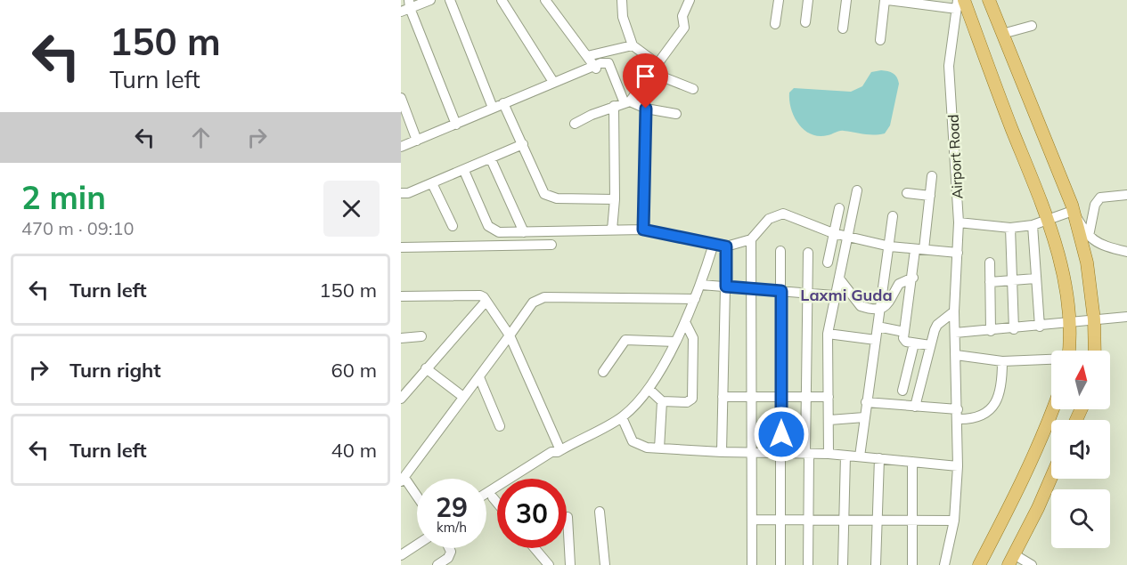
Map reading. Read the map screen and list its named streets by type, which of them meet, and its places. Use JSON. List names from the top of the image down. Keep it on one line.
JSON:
{"streets":{"street":["Airport Road"]},"districts":["Laxmi Guda"],"north":"top","page":{"turn":["150 m","Turn left"],"heading":["2 min","470 m · 09:10"],"list":[{"name":"Turn left","value":"150 m"},{"name":"Turn right","value":"60 m"},{"name":"Turn left","value":"40 m"}],"speed":"29 km/h","limit":"30"}}
